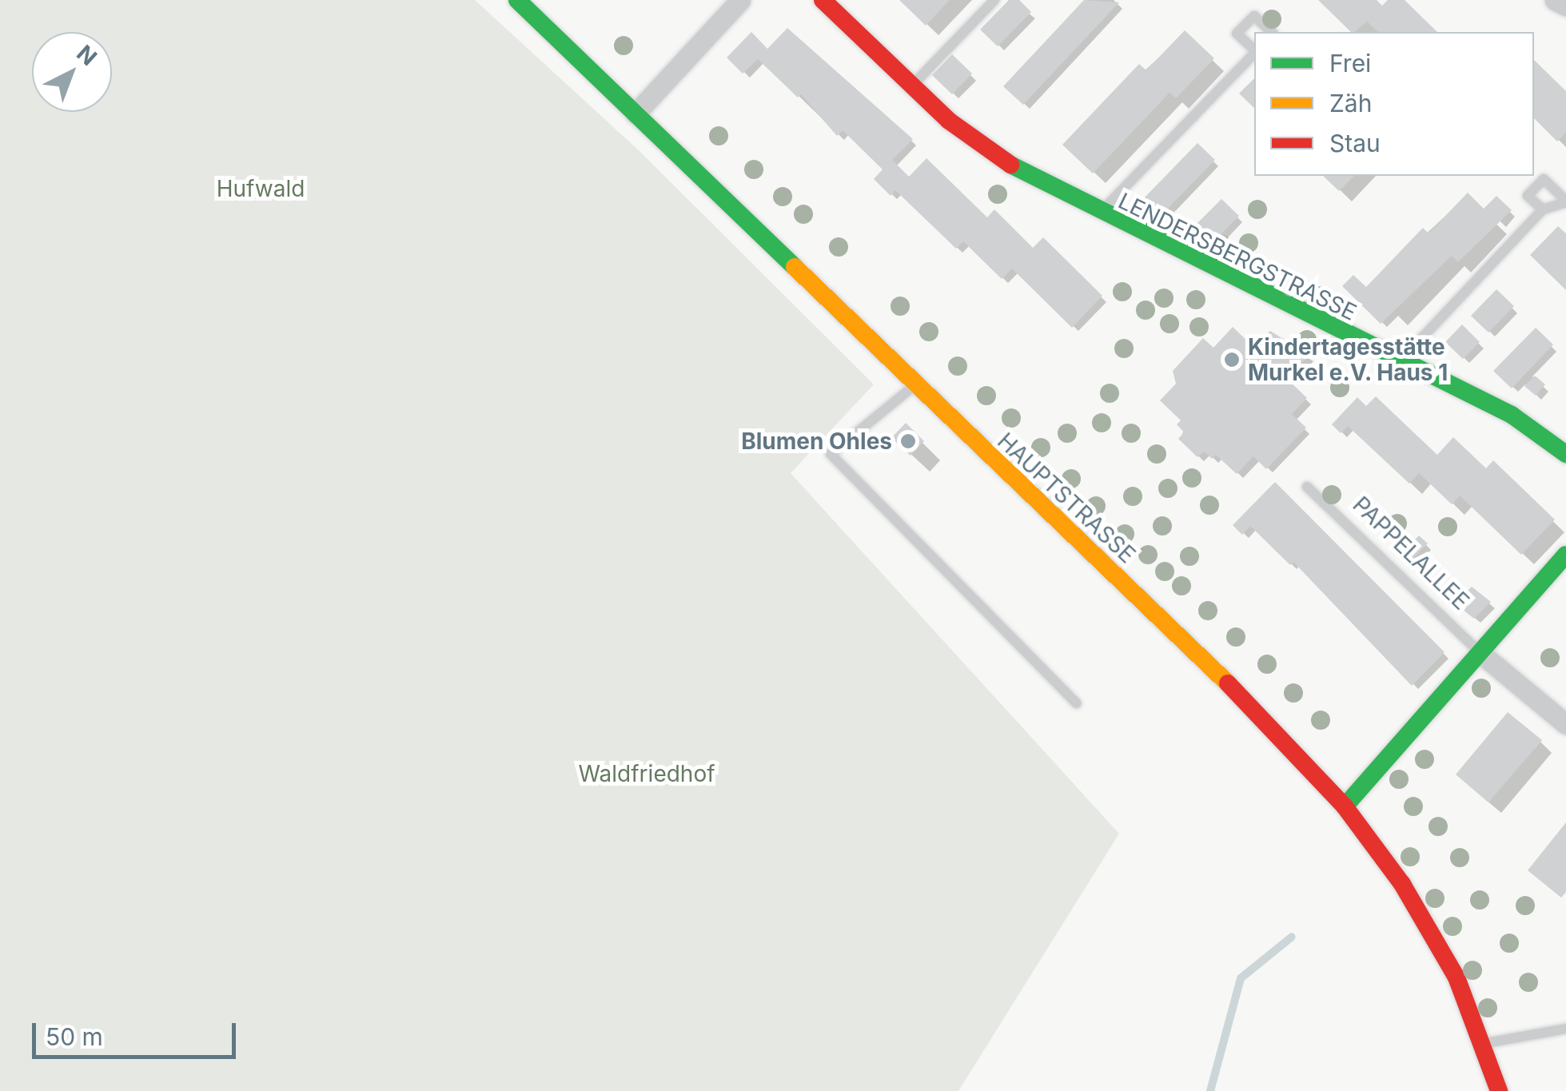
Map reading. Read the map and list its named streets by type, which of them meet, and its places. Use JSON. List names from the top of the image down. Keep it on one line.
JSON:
{"streets":{"street":["LENDERSBERGSTRASSE","HAUPTSTRASSE"],"lane":["PAPPELALLEE"]},"parks":["Hufwald","Waldfriedhof"],"places":["Kindertagesstätte Murkel e.V. Haus 1","Blumen Ohles"],"legend":["Frei","Zäh","Stau"],"scale_bar":"50 m","north":"top right"}
